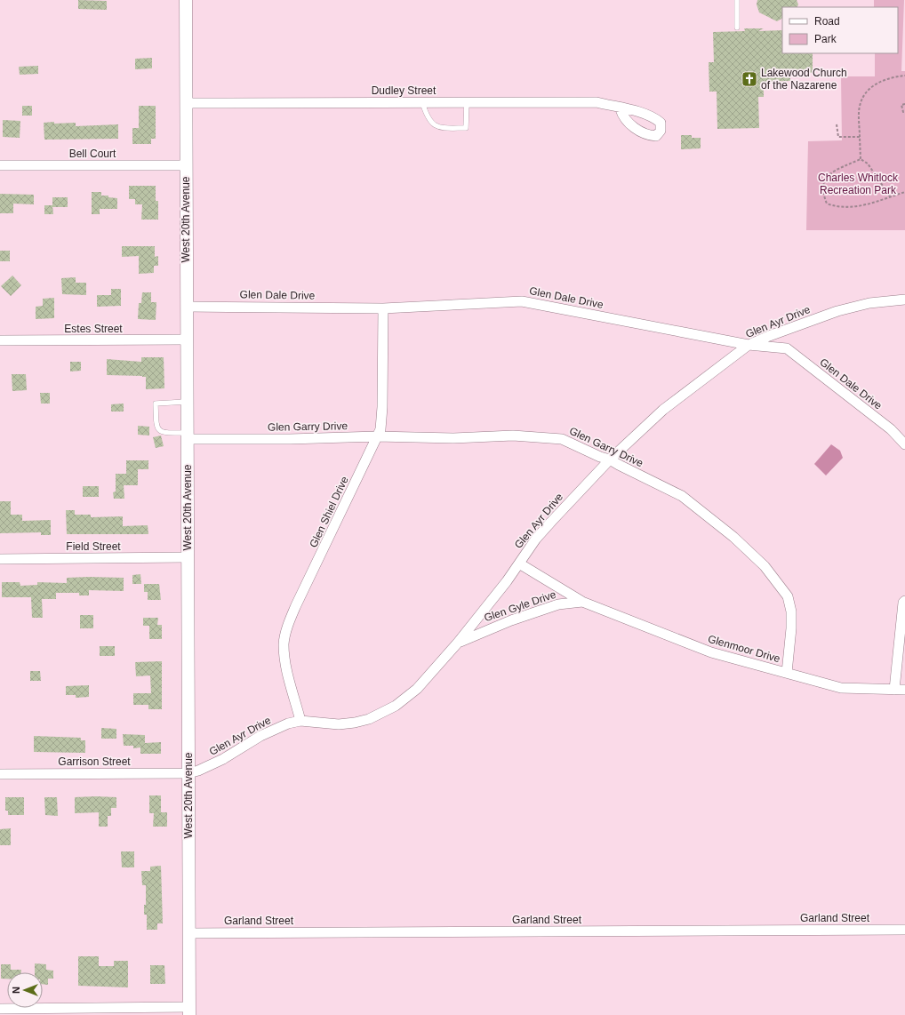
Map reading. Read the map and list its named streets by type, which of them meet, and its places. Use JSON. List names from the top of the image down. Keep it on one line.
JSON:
{"streets":{"street":["Dudley Street","Bell Court","West 20th Avenue","Glen Dale Drive","Glen Ayr Drive","Estes Street","Glen Garry Drive","Glen Shiel Drive","Field Street","Glen Gyle Drive","Glenmoor Drive","Garrison Street","Garland Street"]},"crossings":[["Dudley Street","West 20th Avenue"],["Bell Court","West 20th Avenue"],["West 20th Avenue","Glen Dale Drive"],["West 20th Avenue","Glen Ayr Drive"],["West 20th Avenue","Estes Street"],["West 20th Avenue","Glen Garry Drive"],["West 20th Avenue","Field Street"],["West 20th Avenue","Garrison Street"],["West 20th Avenue","Garland Street"],["Glen Dale Drive","Glen Ayr Drive"],["Glen Dale Drive","Glen Shiel Drive"],["Glen Ayr Drive","Glen Garry Drive"],["Glen Ayr Drive","Glen Shiel Drive"],["Glen Ayr Drive","Glen Gyle Drive"],["Glen Ayr Drive","Garrison Street"],["Glen Garry Drive","Glen Shiel Drive"],["Glen Garry Drive","Glenmoor Drive"],["Glen Gyle Drive","Glenmoor Drive"]],"parks":["Charles Whitlock Recreation Park"],"places":{"church":["Lakewood Church of the Nazarene"]},"legend":["Road","Park"],"north":"left"}
